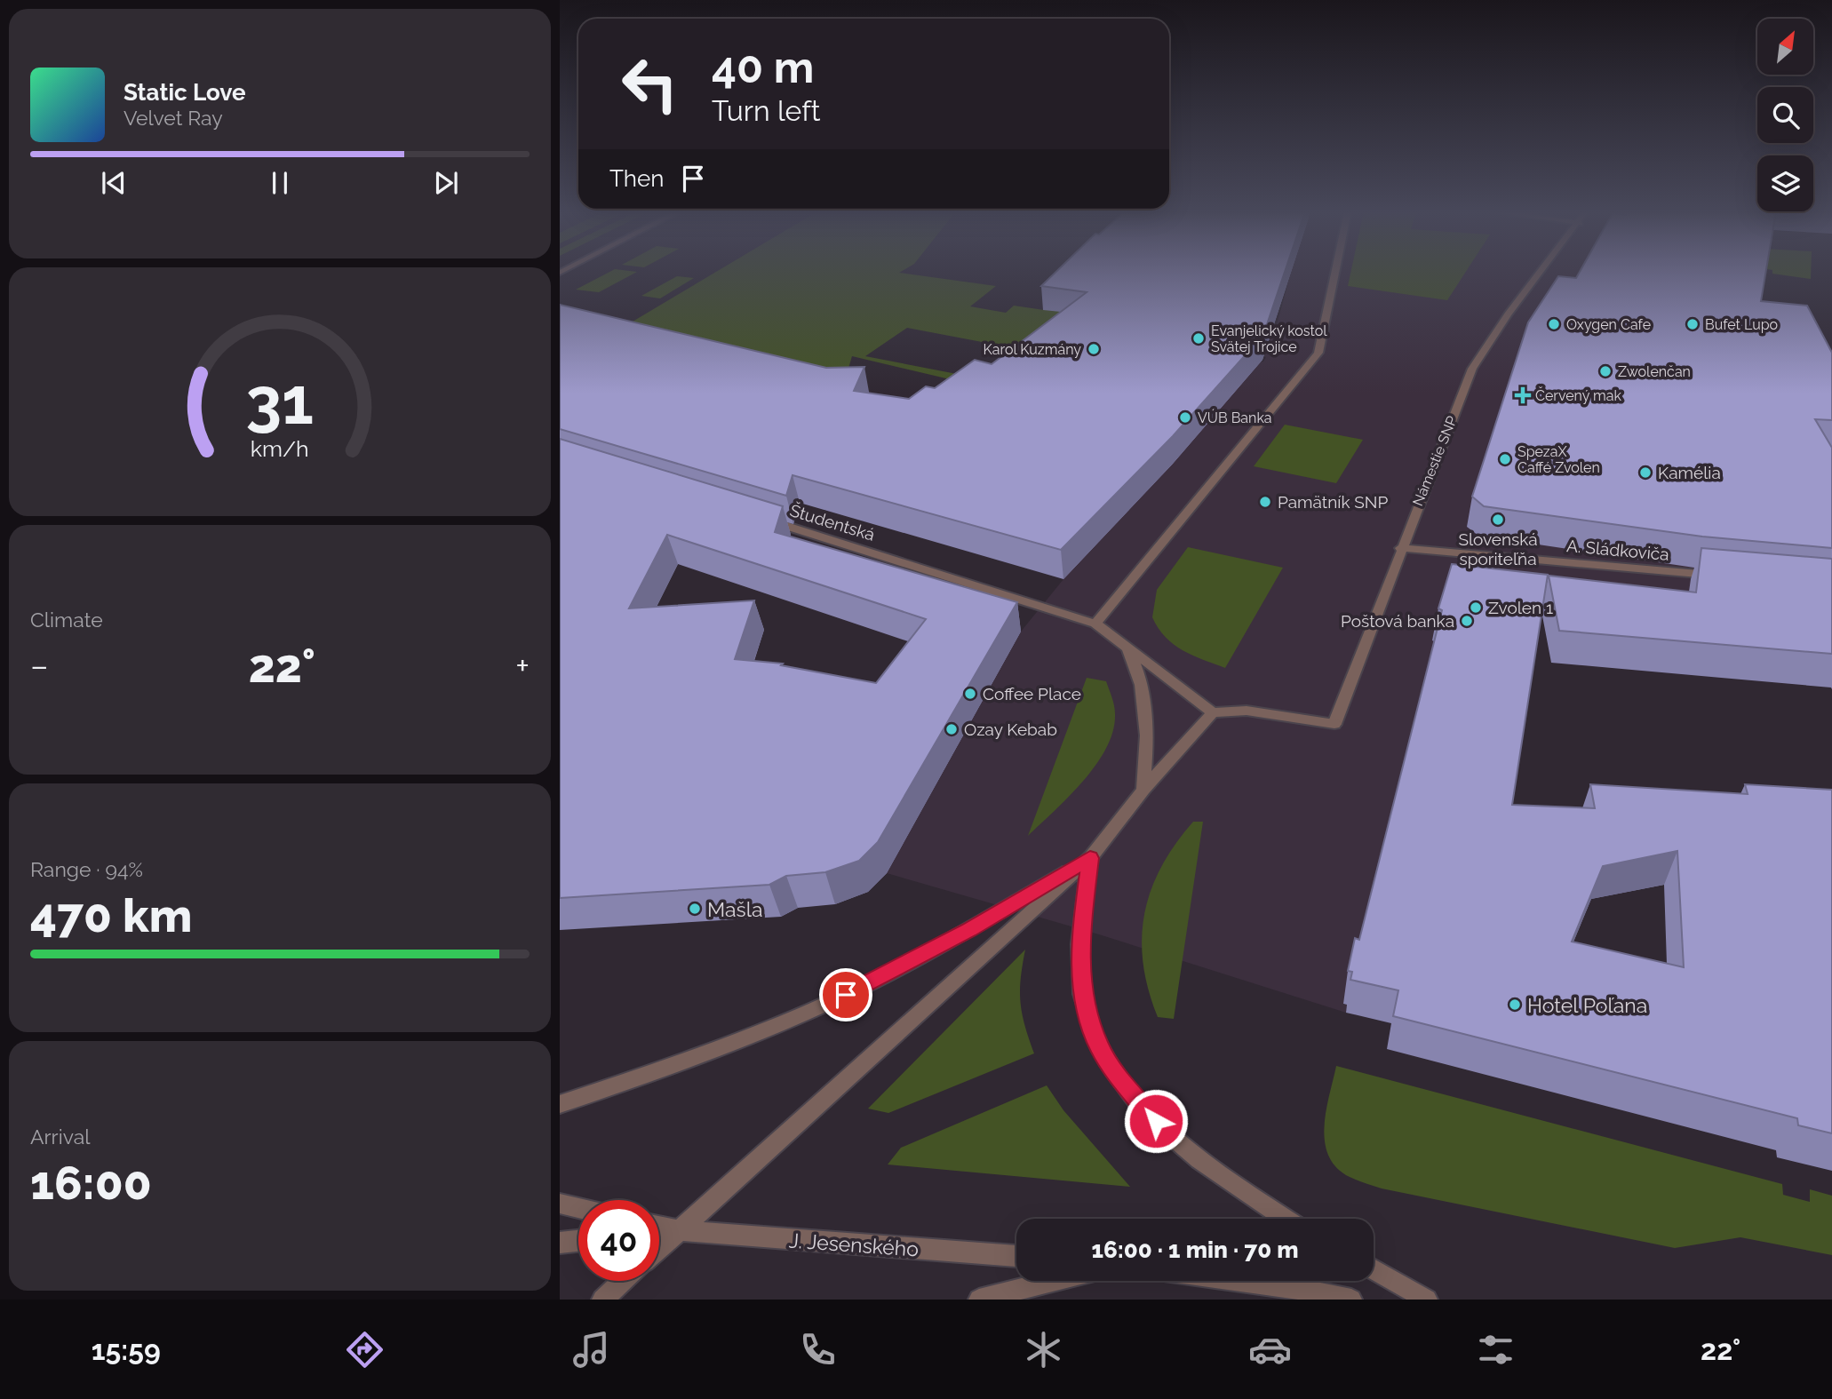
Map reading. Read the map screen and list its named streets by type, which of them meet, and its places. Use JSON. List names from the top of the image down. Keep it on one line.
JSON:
{"streets":{"street":["Námestie SNP","Študentská","A. Sládkoviča","J. Jesenského"]},"crossings":[["Námestie SNP","A. Sládkoviča"]],"places":{"other":["Oxygen Cafe","Bufet Lupo","Evanjelický kostol Svätej Trojice","Karol Kuzmány","Zwolenčan","VÚB Banka","SpezaX Caffé Zvolen","Kamélia","Pamätník SNP","Slovenská sporiteľňa","Zvolen 1","Poštová banka","Coffee Place","Ozay Kebab","Mašla","Hotel Poľana"],"health":["Červený mak"]},"north":"top right","page":{"turn":["40 m","Turn left"],"song":["Static Love","Velvet Ray"],"then":"Then","tile":["Climate",["Range · 94%","470 km"],["Arrival","16:00"]],"heat":["−","22°","+"],"limit":"40","trip":"16:00 · 1 min · 70 m","tabs":["15:59","22°"],"gauge":["31","km/h"]}}
